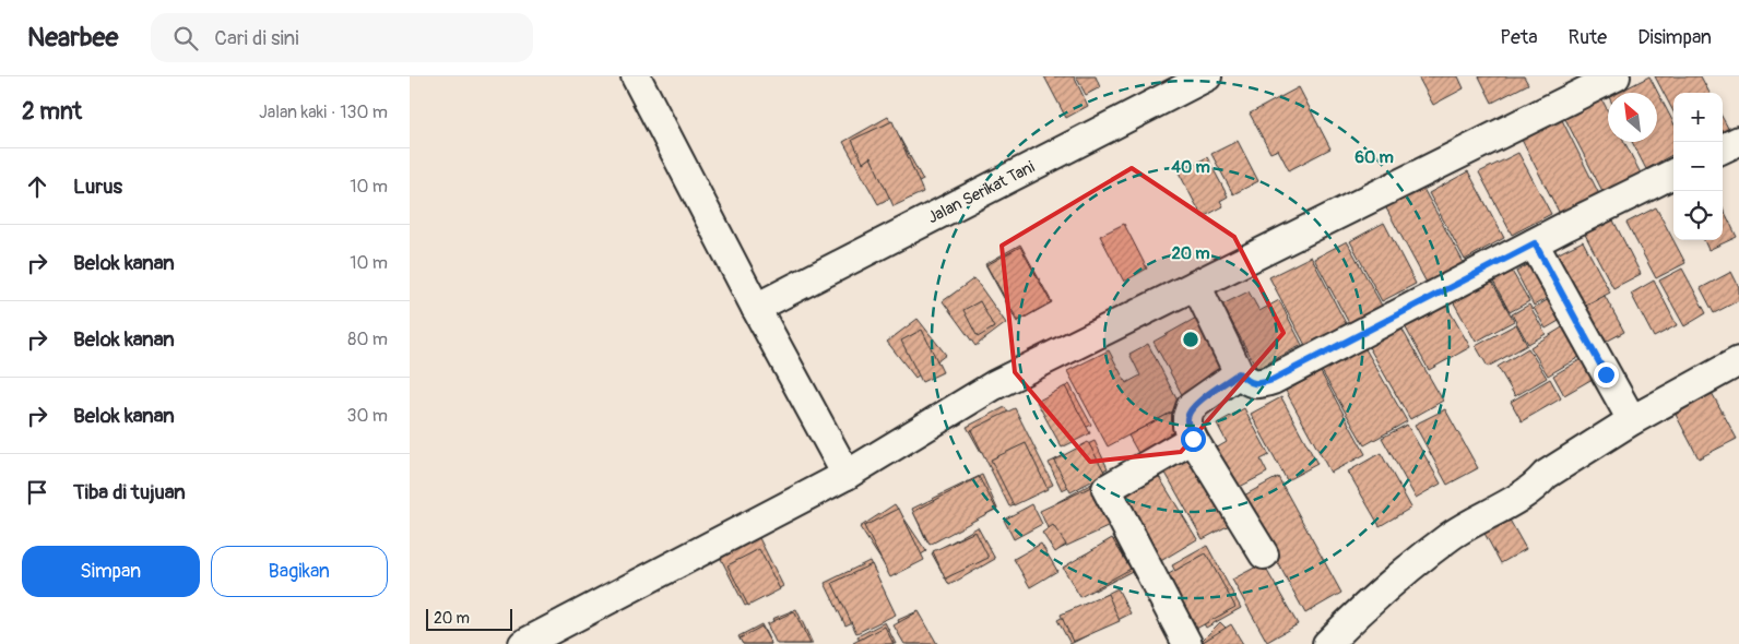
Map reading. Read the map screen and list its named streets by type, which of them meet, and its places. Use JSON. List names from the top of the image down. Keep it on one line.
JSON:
{"streets":{"street":["Jalan Serikat Tani"]},"scale_bar":"20 m","north":"top left","page":{"header":"Nearbee","search":"Cari di sini","nav":["Peta","Rute","Disimpan"],"heading":["2 mnt","Jalan kaki · 130 m"],"map_buttons":["+","−"],"list":[["Lurus","10 m"],["Belok kanan","10 m"],["Belok kanan","80 m"],["Belok kanan","30 m"],"Tiba di tujuan"],"buttons":["Simpan","Bagikan"],"scale":"20 m"},"rings":["60 m","40 m","20 m"]}
